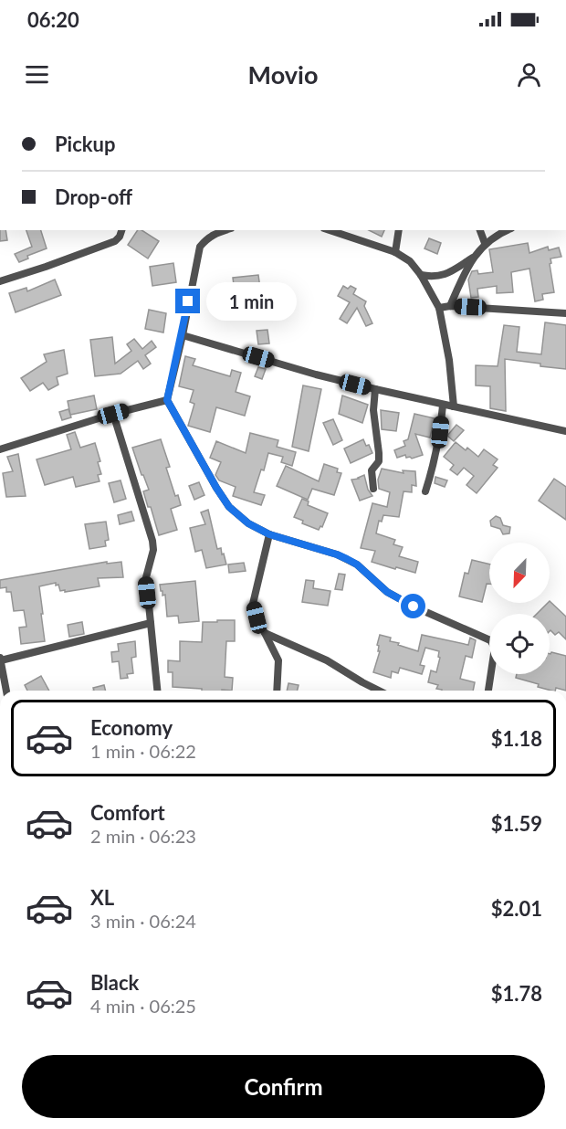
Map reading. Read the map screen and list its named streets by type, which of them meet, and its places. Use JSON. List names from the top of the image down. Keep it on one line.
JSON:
{"north":"bottom left","page":{"status":"06:20","header":"Movio","banner":["Pickup","Drop-off"],"bubble":"1 min","list":[{"name":"Economy","note":"1 min · 06:22","value":"$1.18"},{"name":"Comfort","note":"2 min · 06:23","value":"$1.59"},{"name":"XL","note":"3 min · 06:24","value":"$2.01"},{"name":"Black","note":"4 min · 06:25","value":"$1.78"}],"buttons":"Confirm"}}
